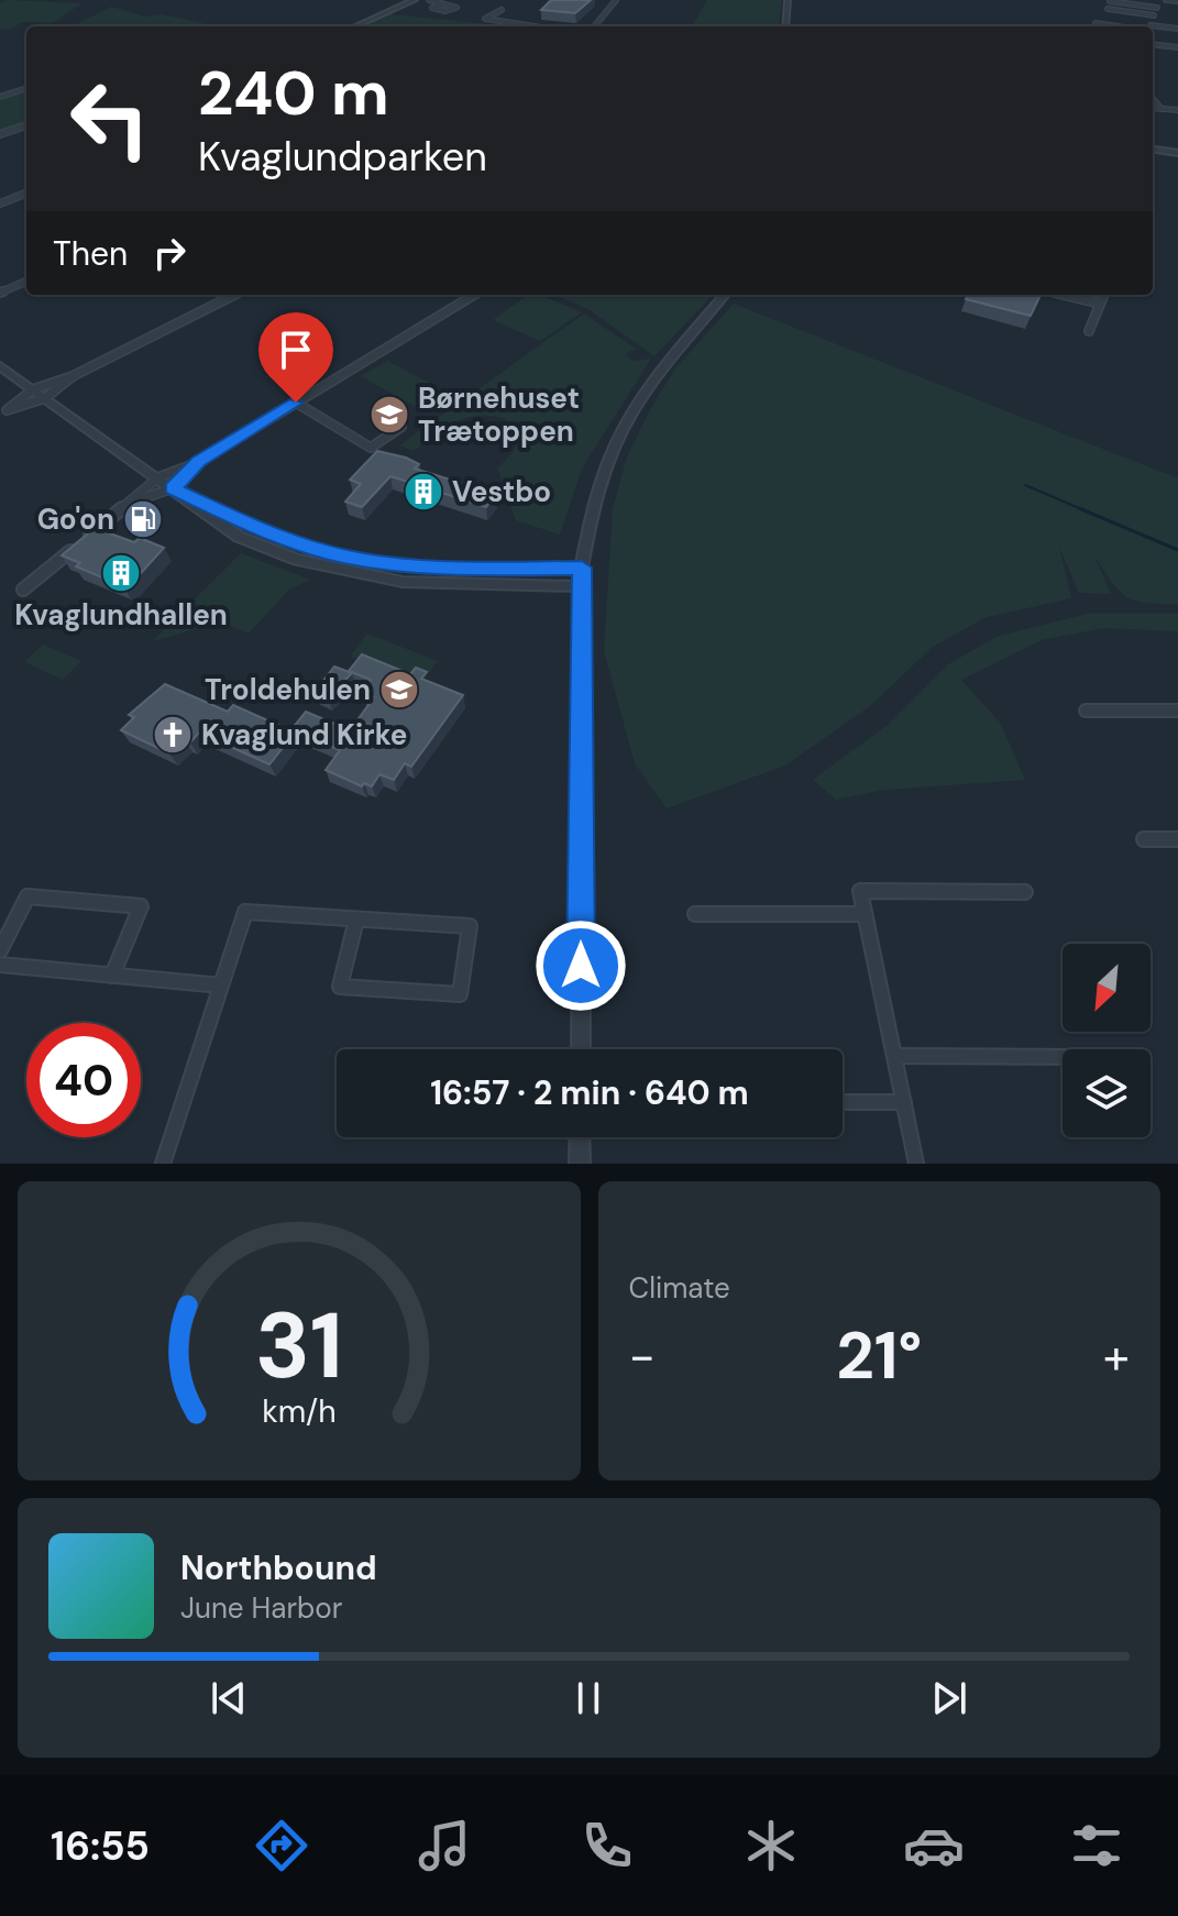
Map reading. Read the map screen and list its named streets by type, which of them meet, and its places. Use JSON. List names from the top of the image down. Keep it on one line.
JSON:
{"places":{"school or university":["Børnehuset Trætoppen","Troldehulen"],"building":["Vestbo","Kvaglundhallen"],"fuel station":["Go'on"],"church":["Kvaglund Kirke"]},"north":"bottom left","page":{"turn":["240 m","Kvaglundparken"],"then":"Then","limit":"40","trip":"16:57 · 2 min · 640 m","tile":"Climate","heat":["−","21°","+"],"song":["Northbound","June Harbor"],"tabs":"16:55","gauge":["31","km/h"]}}
